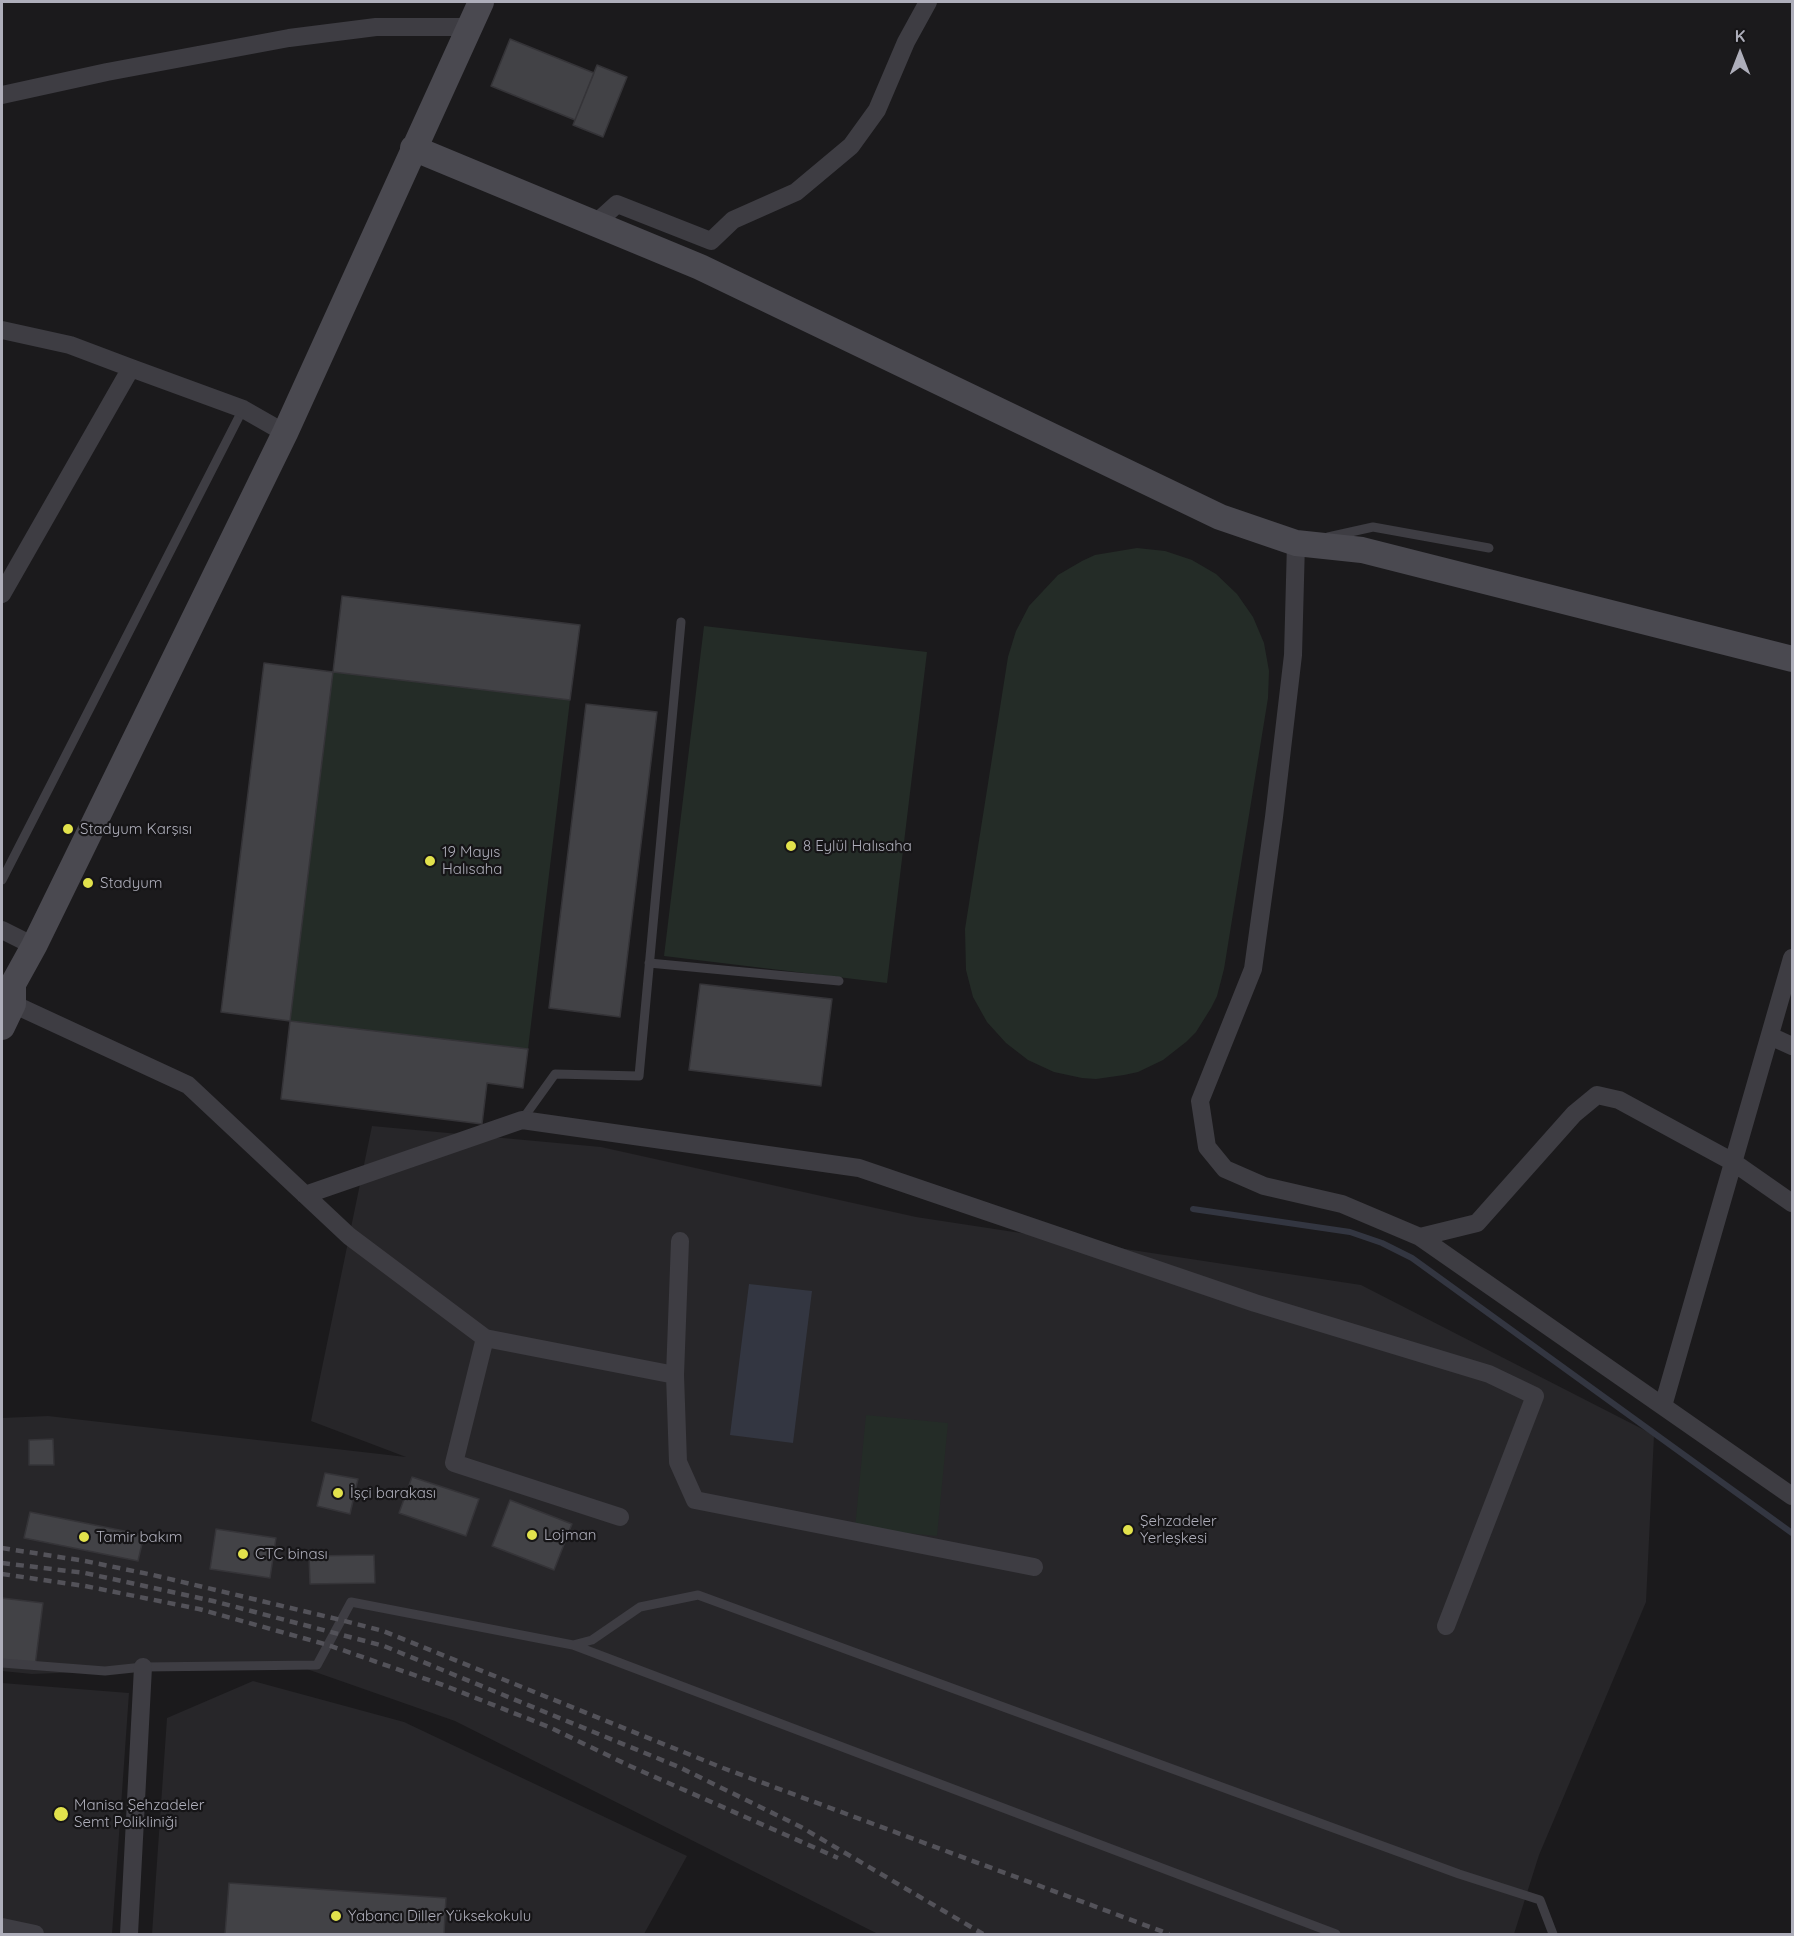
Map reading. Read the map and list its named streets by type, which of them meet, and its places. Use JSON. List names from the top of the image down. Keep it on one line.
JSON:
{"places":["Stadyum Karşısı","8 Eylül Halısaha","19 Mayıs Halısaha","Stadyum","İşçi barakası","Şehzadeler Yerleşkesi","Lojman","Tamir bakım","CTC binası","Manisa Şehzadeler Semt Polikliniği","Yabancı Diller Yüksekokulu"],"north":"top"}
